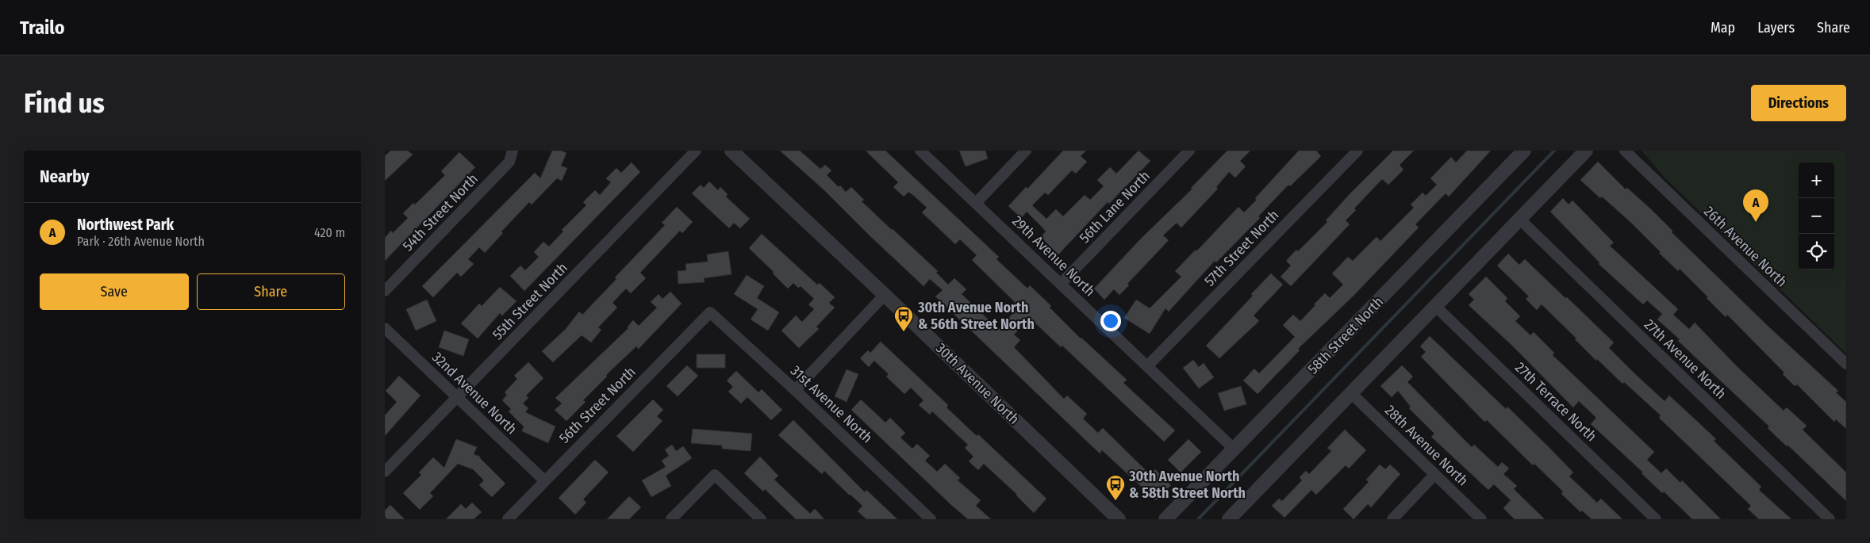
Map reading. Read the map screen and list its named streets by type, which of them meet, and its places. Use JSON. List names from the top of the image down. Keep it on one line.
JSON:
{"streets":{"street":["56th Lane North","54th Street North","26th Avenue North","57th Street North","29th Avenue North","55th Street North","58th Street North","27th Avenue North","30th Avenue North","32nd Avenue North","27th Terrace North","31st Avenue North","56th Street North","28th Avenue North"]},"crossings":[["56th Lane North","29th Avenue North"],["57th Street North","29th Avenue North"],["29th Avenue North","58th Street North"],["55th Street North","32nd Avenue North"],["32nd Avenue North","56th Street North"],["31st Avenue North","56th Street North"]],"places":{"bus stop":["30th Avenue North & 56th Street North","30th Avenue North & 58th Street North"]},"page":{"header":"Trailo","nav":["Map","Layers","Share"],"buttons":["Directions",["Save","Share"]],"title":"Find us","heading":"Nearby","map_buttons":["+","−"],"pins":"A","list":[{"mark":"A","name":"Northwest Park","note":"Park · 26th Avenue North","value":"420 m"}]}}
